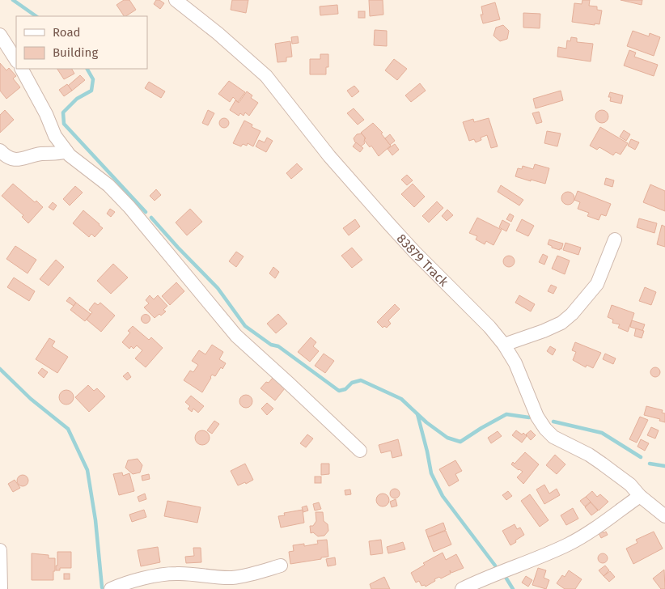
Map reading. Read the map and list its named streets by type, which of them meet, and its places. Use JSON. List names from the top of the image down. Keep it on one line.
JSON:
{"streets":{"street":["83879 Track"]},"legend":["Road","Building"]}
